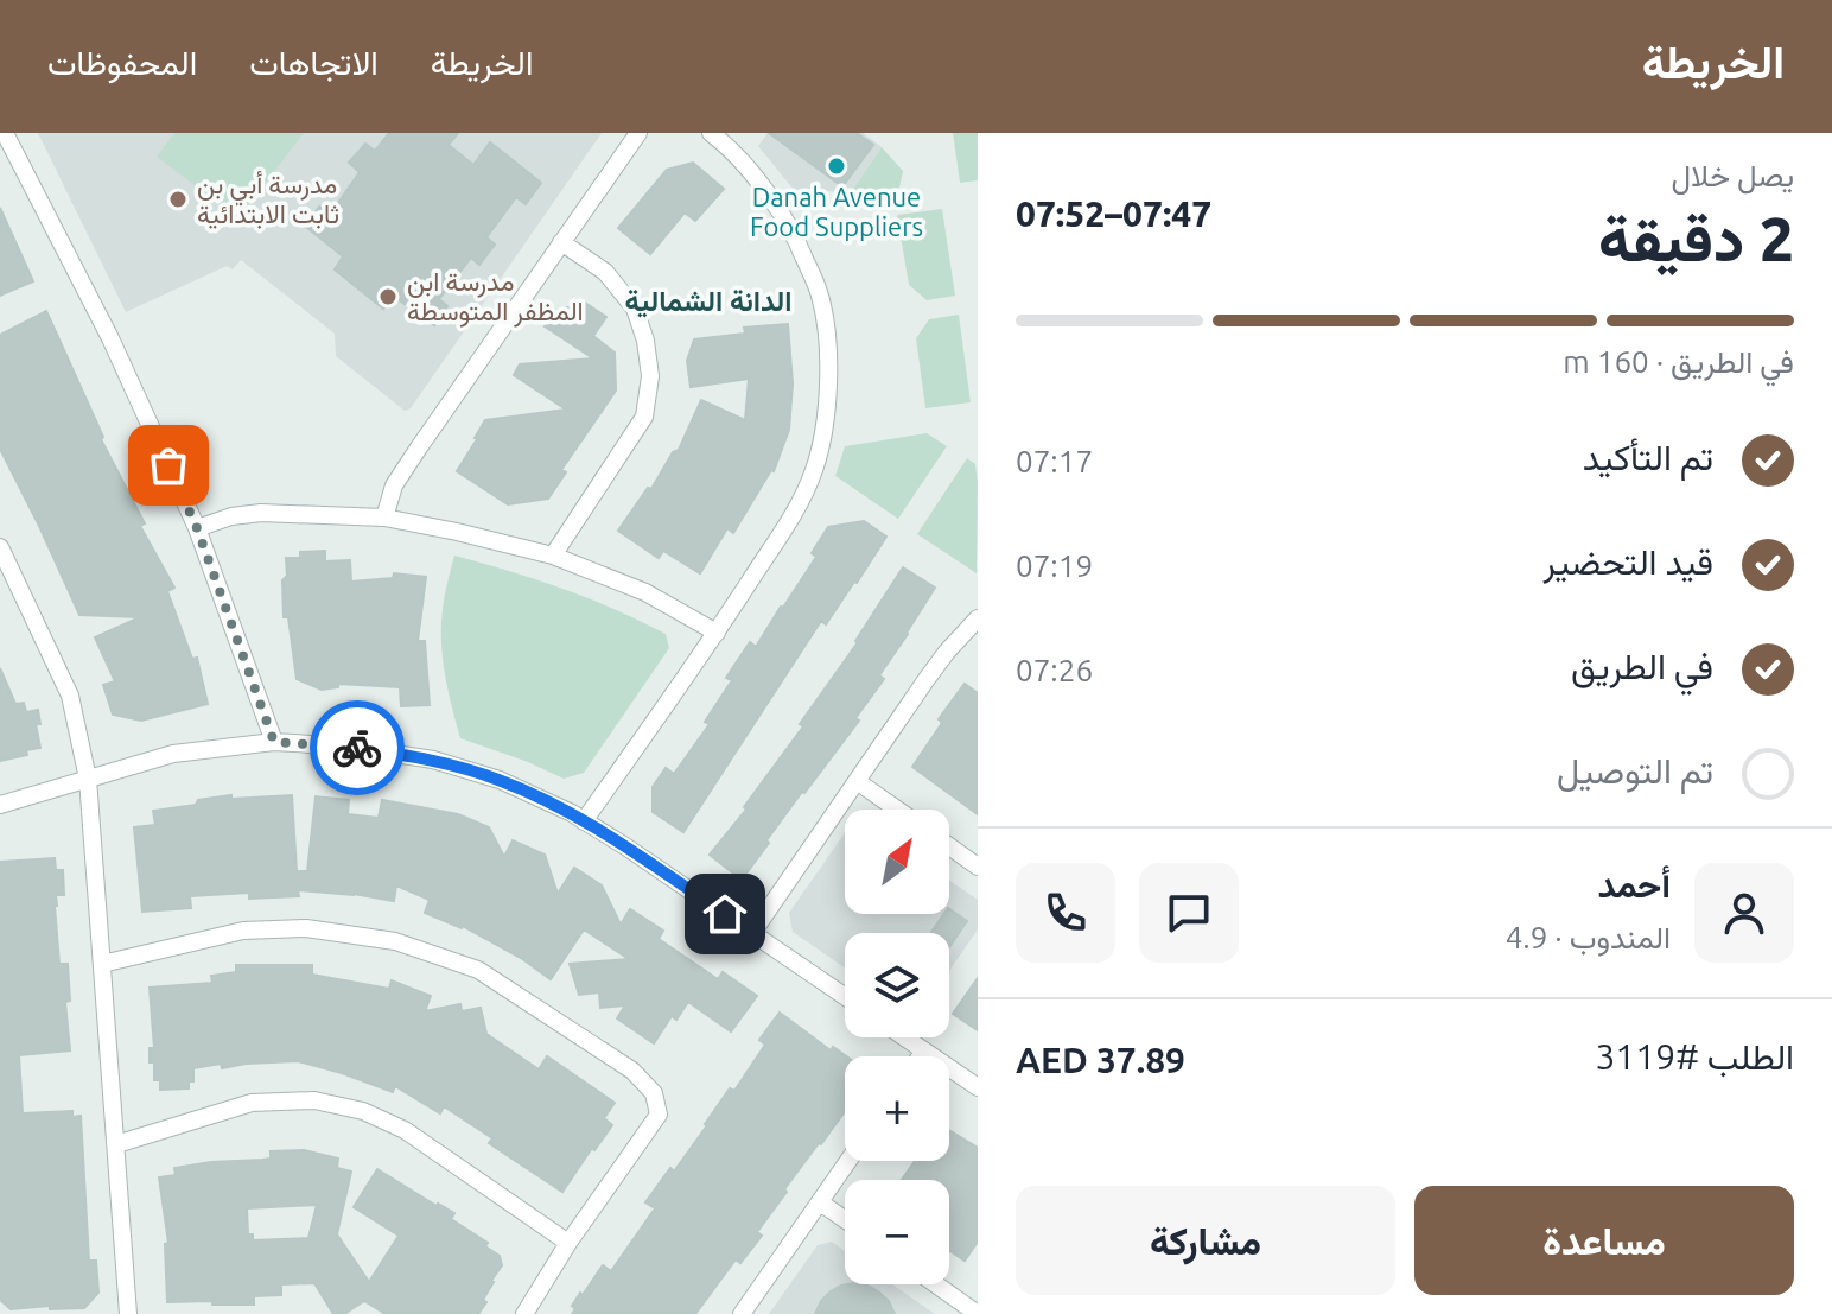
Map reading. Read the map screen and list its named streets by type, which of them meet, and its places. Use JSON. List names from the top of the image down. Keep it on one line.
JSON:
{"districts":["الدانة الشمالية"],"places":["Danah Avenue Food Suppliers","مدرسة أبي بن ثابت الابتدائية","مدرسة ابن المظفر المتوسطة"],"north":"top right","page":{"header":"الخريطة","nav":["الخريطة","الاتجاهات","المحفوظات"],"heading":["2 دقيقة","يصل خلال","07:47–07:52"],"panel":["أحمد","المندوب · 4.9","الطلب #3119","AED 37.89"],"bar":"في الطريق · 160 m","list":[["تم التأكيد","07:17"],["قيد التحضير","07:19"],["في الطريق","07:26"],"تم التوصيل"],"map_buttons":["+","−"],"buttons":["مساعدة","مشاركة"]}}
